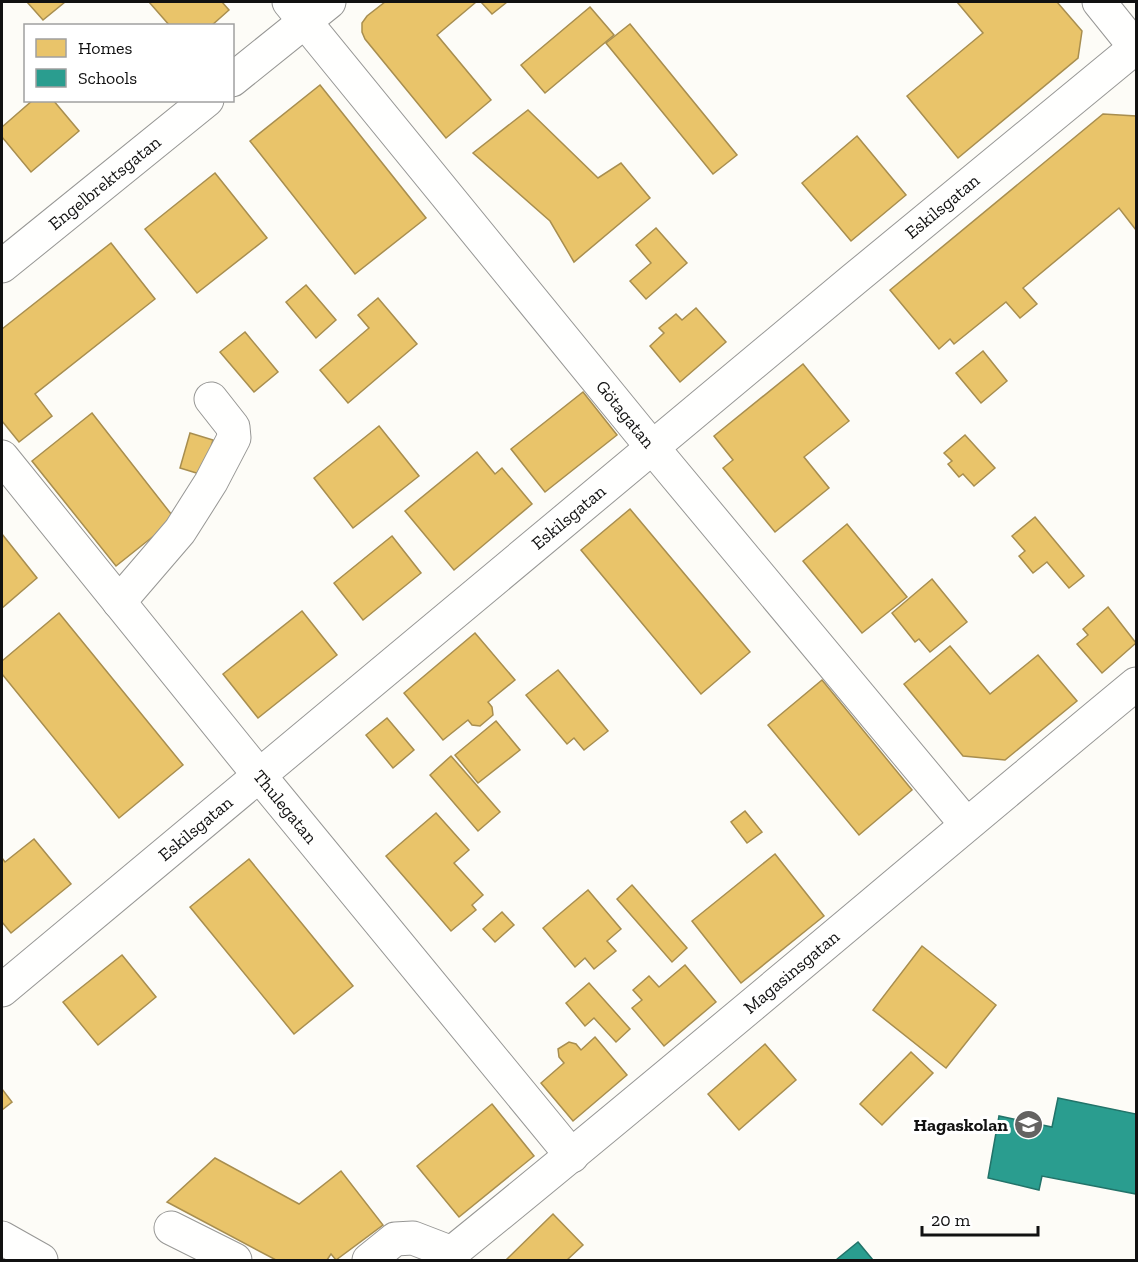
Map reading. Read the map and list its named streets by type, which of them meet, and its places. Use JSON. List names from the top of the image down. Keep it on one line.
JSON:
{"streets":{"street":["Engelbrektsgatan","Eskilsgatan","Götagatan","Thulegatan","Magasinsgatan"]},"crossings":[["Eskilsgatan","Götagatan"],["Eskilsgatan","Thulegatan"],["Götagatan","Magasinsgatan"],["Thulegatan","Magasinsgatan"]],"places":{"school or university":["Hagaskolan"]},"legend":["Homes","Schools"],"scale_bar":"20 m"}
